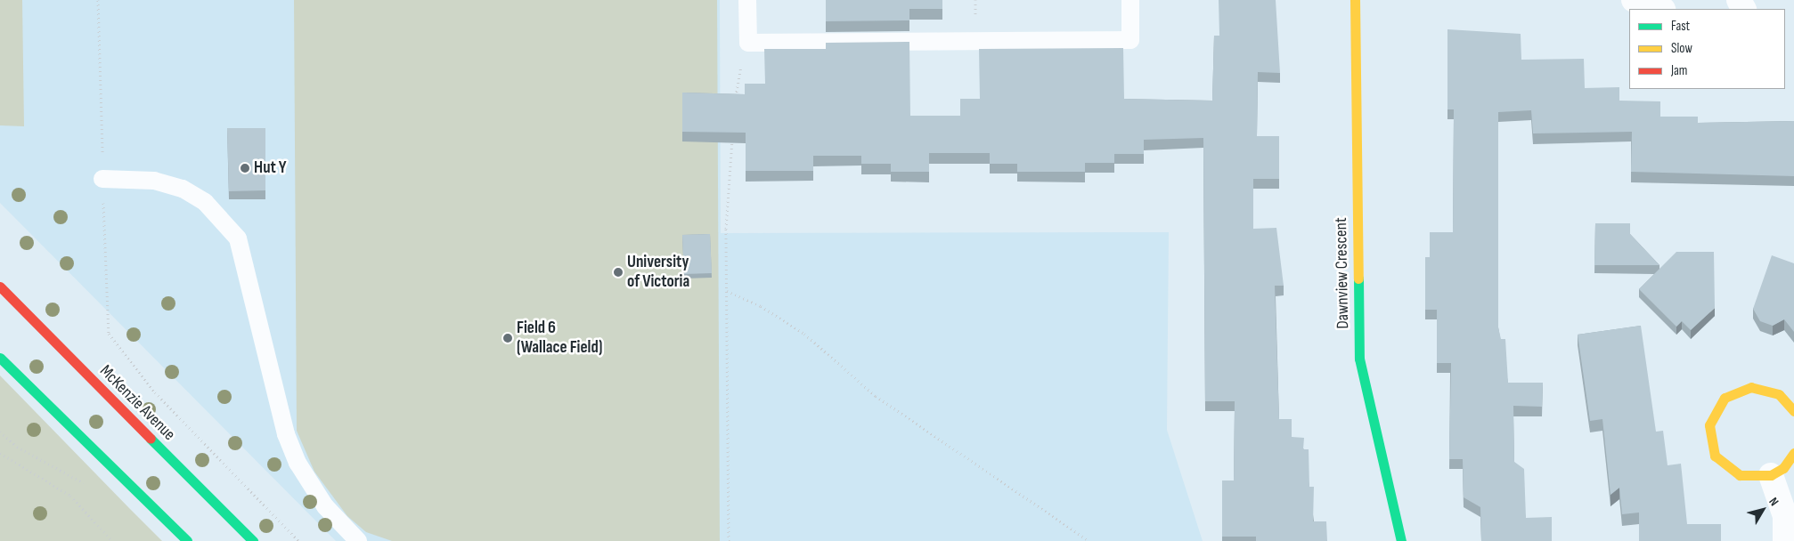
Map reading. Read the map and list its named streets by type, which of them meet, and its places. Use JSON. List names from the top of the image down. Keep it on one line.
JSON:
{"streets":{"street":["Dawnview Crescent","McKenzie Avenue"]},"places":["Hut Y","University of Victoria","Field 6 (Wallace Field)"],"legend":["Fast","Slow","Jam"],"north":"top right"}
